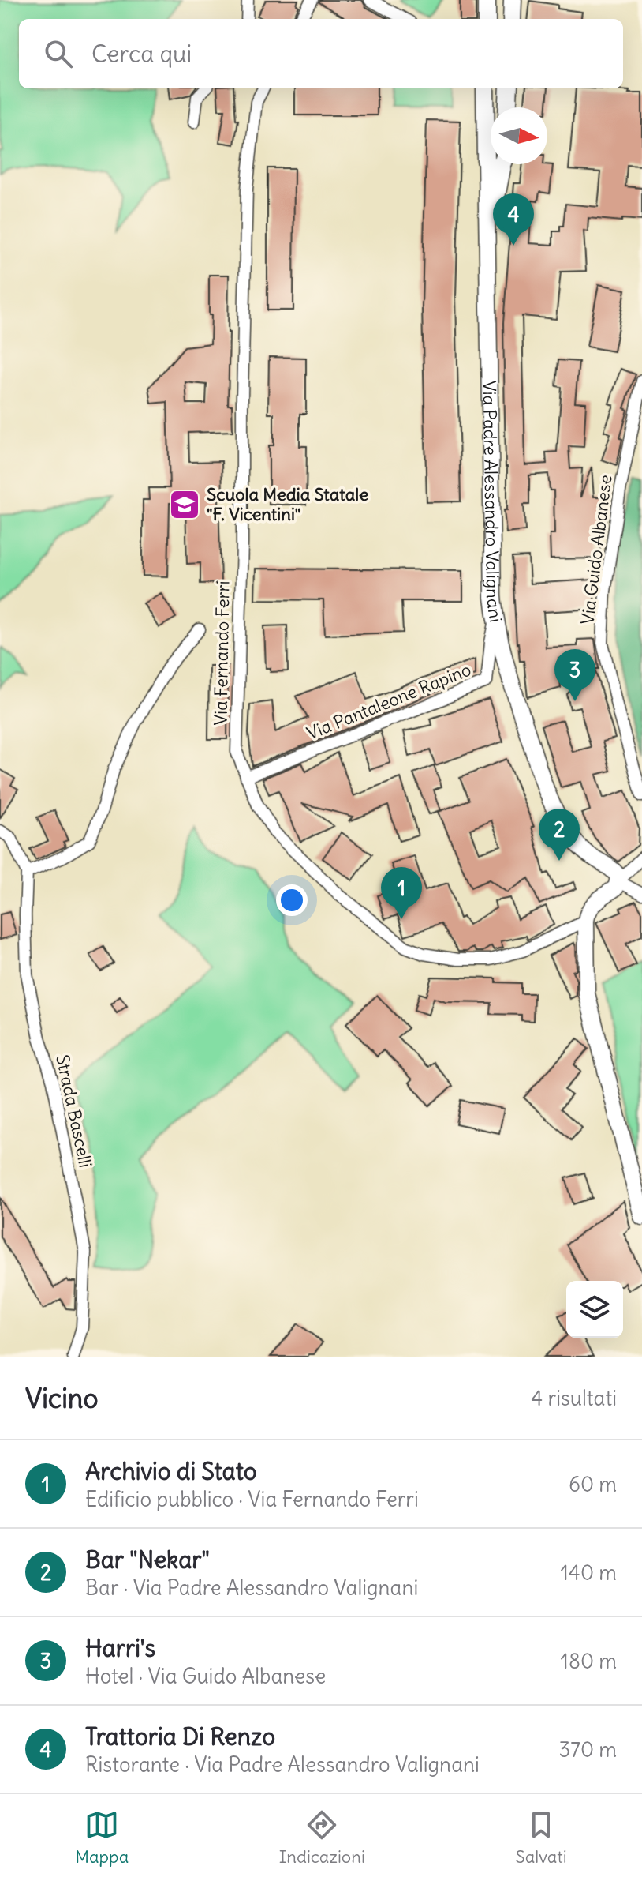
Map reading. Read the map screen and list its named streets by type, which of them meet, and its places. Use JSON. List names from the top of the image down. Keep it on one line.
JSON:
{"streets":{"main road":["Via Padre Alessandro Valignani"],"street":["Via Guido Albanese","Via Fernando Ferri","Via Pantaleone Rapino","Strada Bascelli"]},"crossings":[["Via Padre Alessandro Valignani","Via Pantaleone Rapino"],["Via Fernando Ferri","Via Pantaleone Rapino"],["Via Fernando Ferri","Strada Bascelli"]],"places":{"school or university":["Scuola Media Statale \"F. Vicentini\""]},"north":"right","page":{"search":"Cerca qui","pins":["4","3","2","1"],"heading":["Vicino","4 risultati"],"list":[{"mark":"1","name":"Archivio di Stato","note":"Edificio pubblico · Via Fernando Ferri","value":"60 m"},{"mark":"2","name":"Bar \"Nekar\"","note":"Bar · Via Padre Alessandro Valignani","value":"140 m"},{"mark":"3","name":"Harri's","note":"Hotel · Via Guido Albanese","value":"180 m"},{"mark":"4","name":"Trattoria Di Renzo","note":"Ristorante · Via Padre Alessandro Valignani","value":"370 m"}],"nav":["Mappa","Indicazioni","Salvati"]}}
